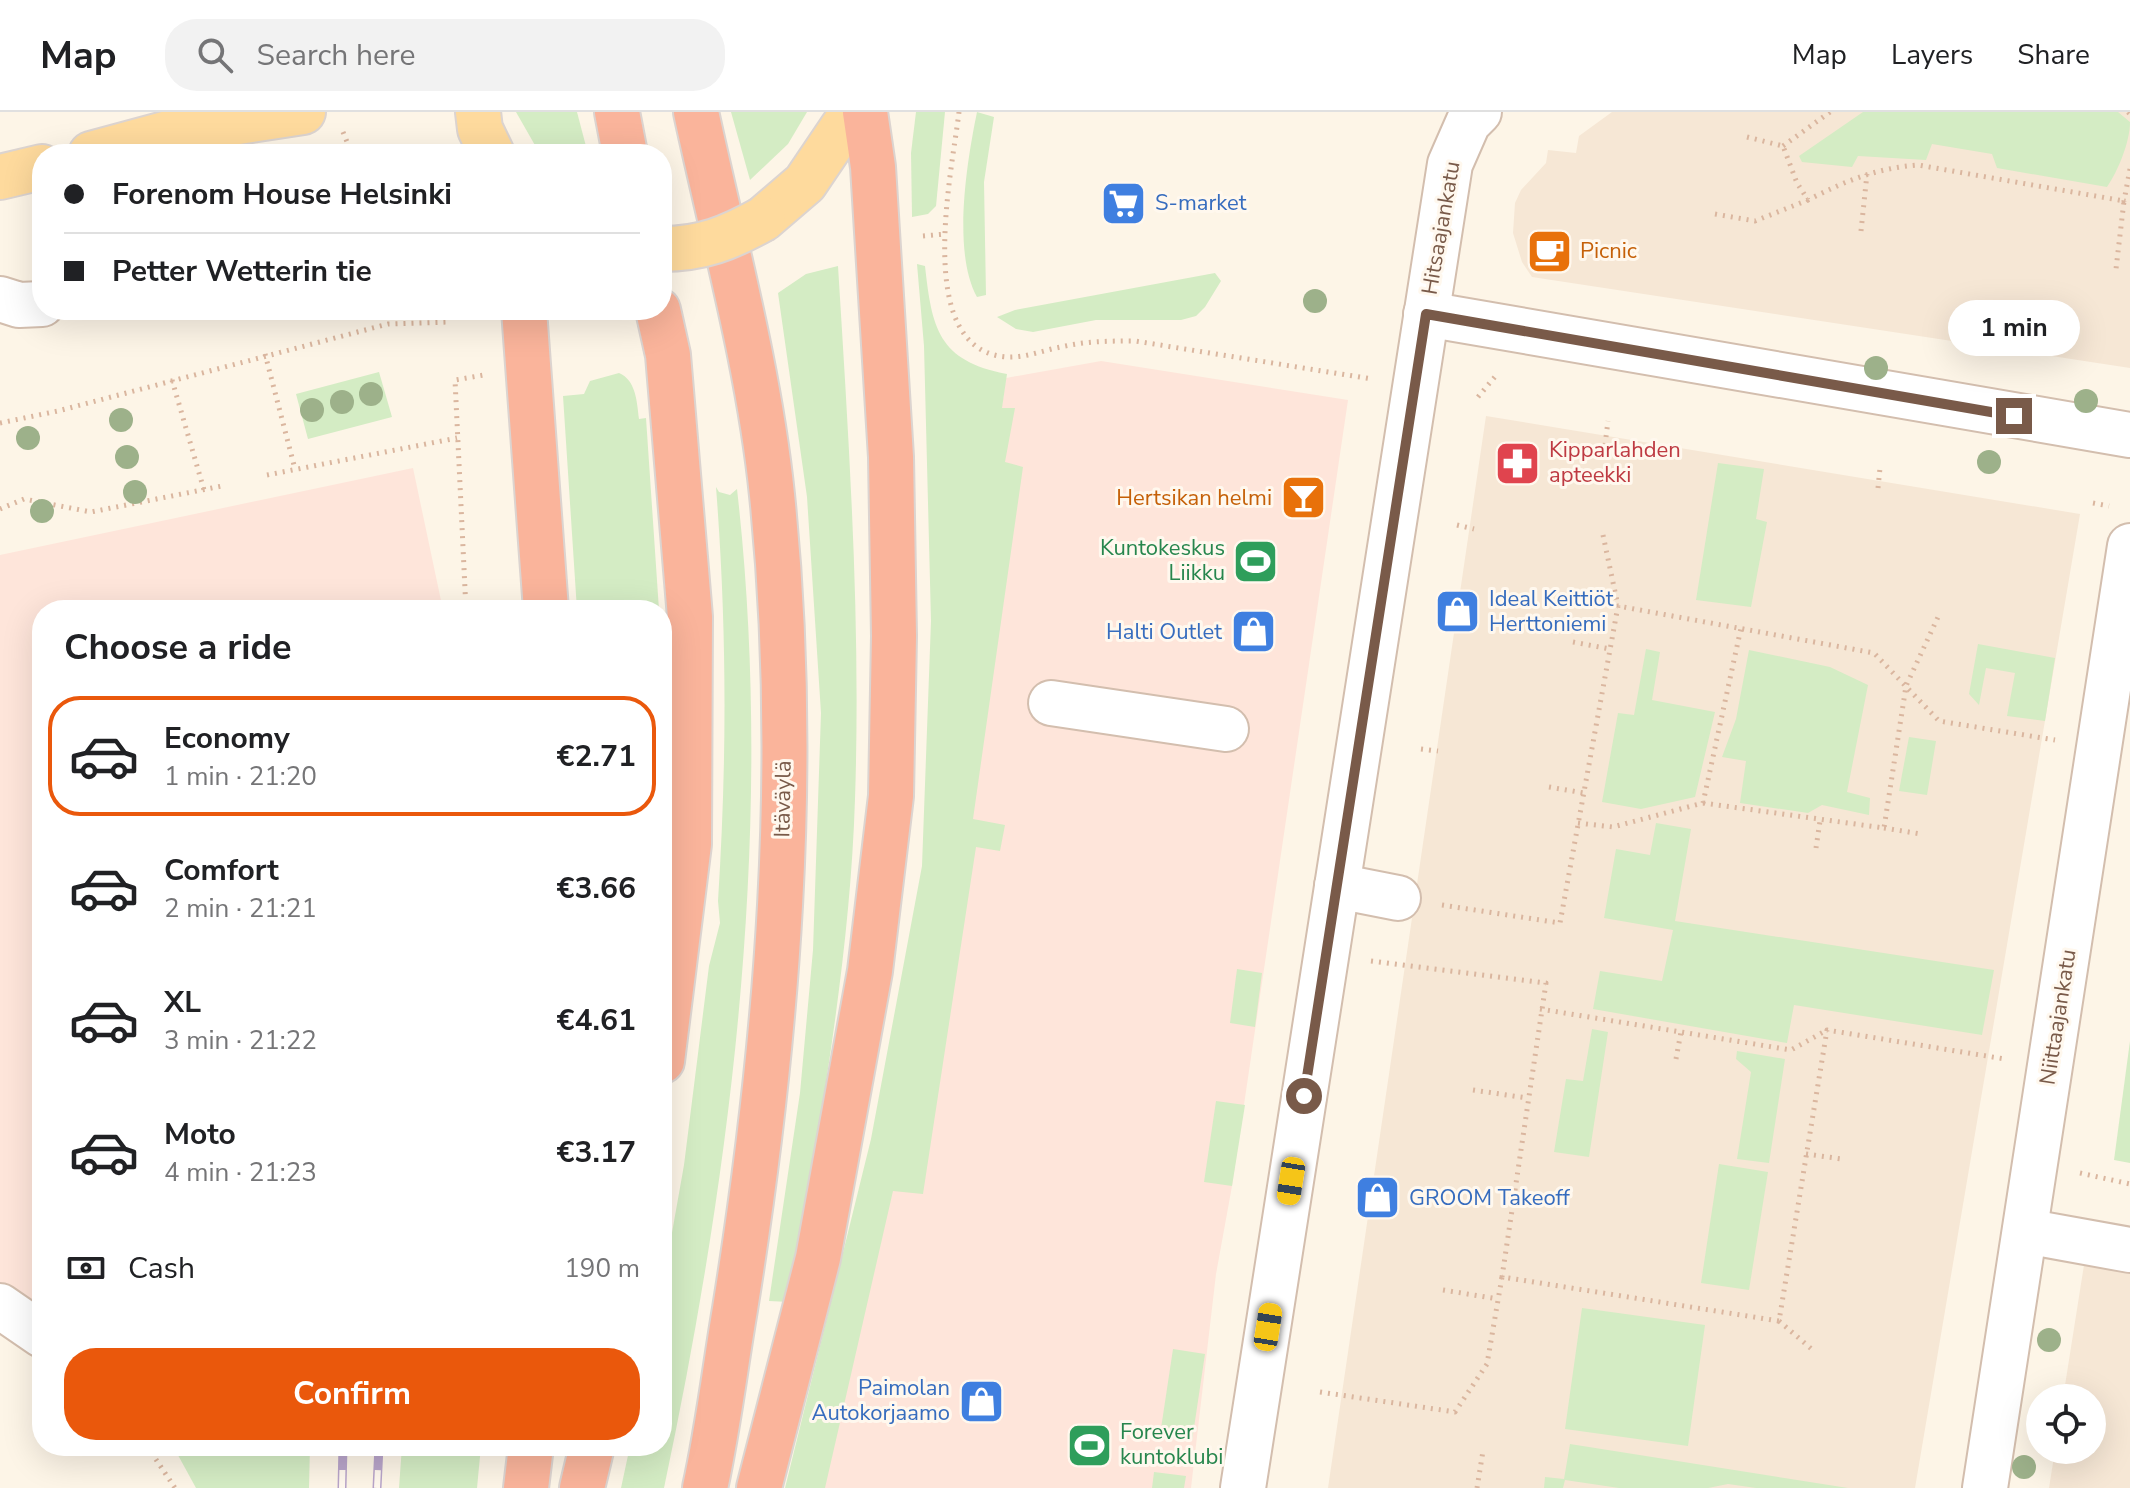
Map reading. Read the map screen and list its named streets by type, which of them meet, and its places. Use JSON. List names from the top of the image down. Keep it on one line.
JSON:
{"streets":{"highway":["Itäväylä"],"street":["Hitsaajankatu","Niittaajankatu"]},"places":{"supermarket":["S-market"],"cafe":["Picnic"],"pharmacy":["Kipparlahden apteekki"],"bar":["Hertsikan helmi"],"sports":["Kuntokeskus Liikku","Forever kuntoklubi"],"shop":["Ideal Keittiöt Herttoniemi","Halti Outlet","GROOM Takeoff","Paimolan Autokorjaamo"]},"page":{"header":"Map","search":"Search here","nav":["Map","Layers","Share"],"banner":["Forenom House Helsinki","Petter Wetterin tie"],"bubble":"1 min","heading":"Choose a ride","list":[{"name":"Economy","note":"1 min · 21:20","value":"€2.71"},{"name":"Comfort","note":"2 min · 21:21","value":"€3.66"},{"name":"XL","note":"3 min · 21:22","value":"€4.61"},{"name":"Moto","note":"4 min · 21:23","value":"€3.17"}],"pay":["Cash","190 m"],"buttons":"Confirm"}}
